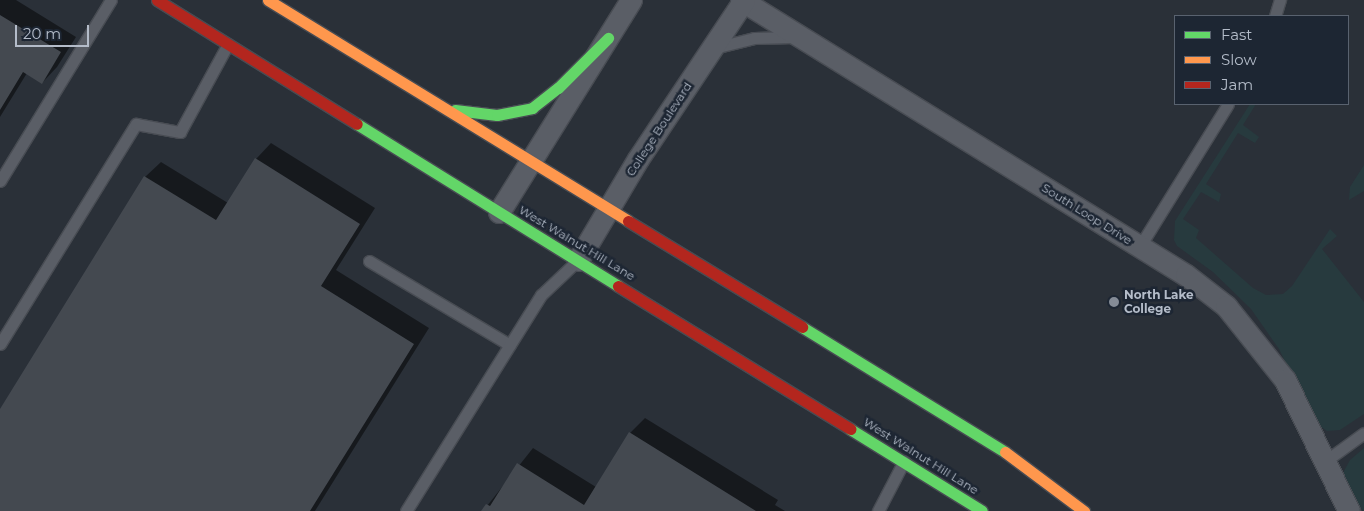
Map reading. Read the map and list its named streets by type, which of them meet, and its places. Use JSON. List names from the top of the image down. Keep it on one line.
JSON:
{"streets":{"main road":["West Walnut Hill Lane"],"street":["College Boulevard","South Loop Drive"]},"crossings":[["College Boulevard","South Loop Drive"],["College Boulevard","West Walnut Hill Lane"]],"places":["North Lake College"],"legend":["Fast","Slow","Jam"],"scale_bar":"20 m"}
